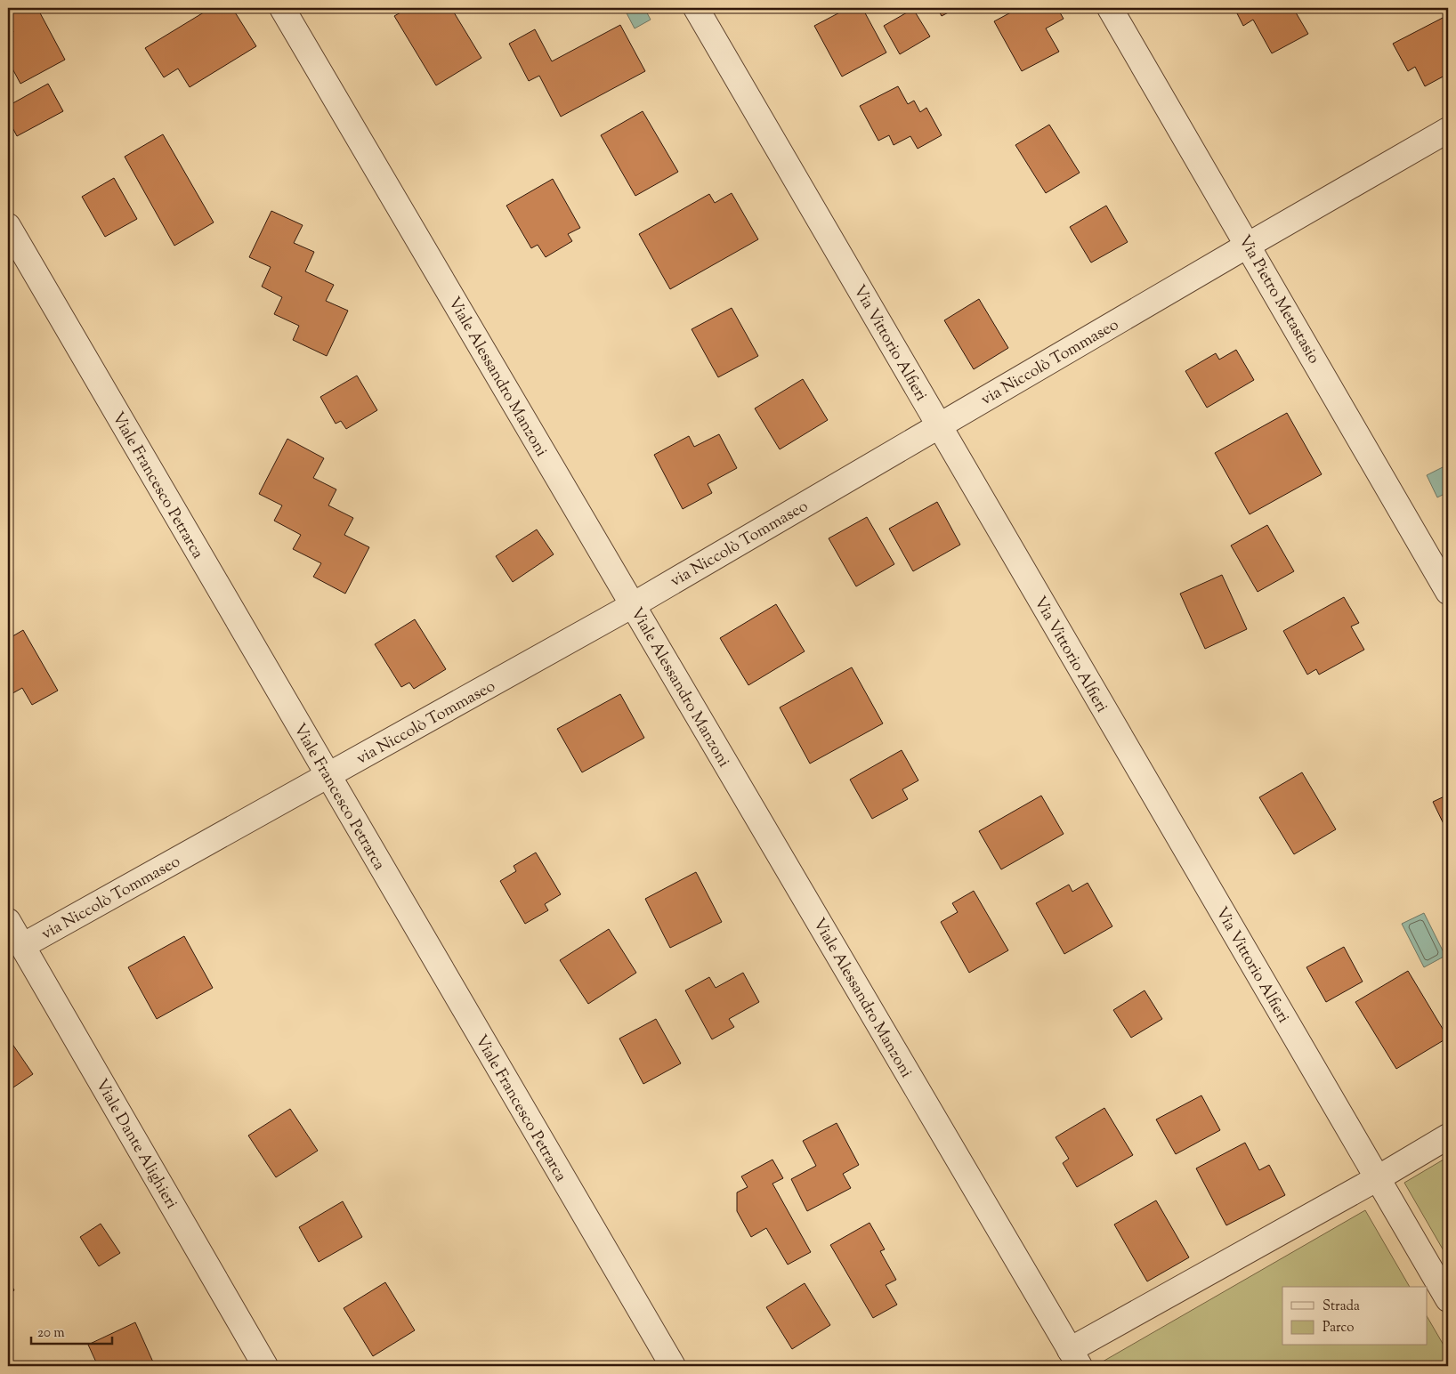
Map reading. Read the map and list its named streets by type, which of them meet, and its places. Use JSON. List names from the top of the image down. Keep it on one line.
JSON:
{"streets":{"street":["Via Pietro Metastasio","Via Vittorio Alfieri","via Niccolò Tommaseo","Viale Alessandro Manzoni","Viale Francesco Petrarca","Viale Dante Alighieri"]},"crossings":[["Via Pietro Metastasio","via Niccolò Tommaseo"],["Via Vittorio Alfieri","via Niccolò Tommaseo"],["via Niccolò Tommaseo","Viale Alessandro Manzoni"],["via Niccolò Tommaseo","Viale Francesco Petrarca"],["via Niccolò Tommaseo","Viale Dante Alighieri"]],"legend":["Strada","Parco"],"scale_bar":"20 m"}
